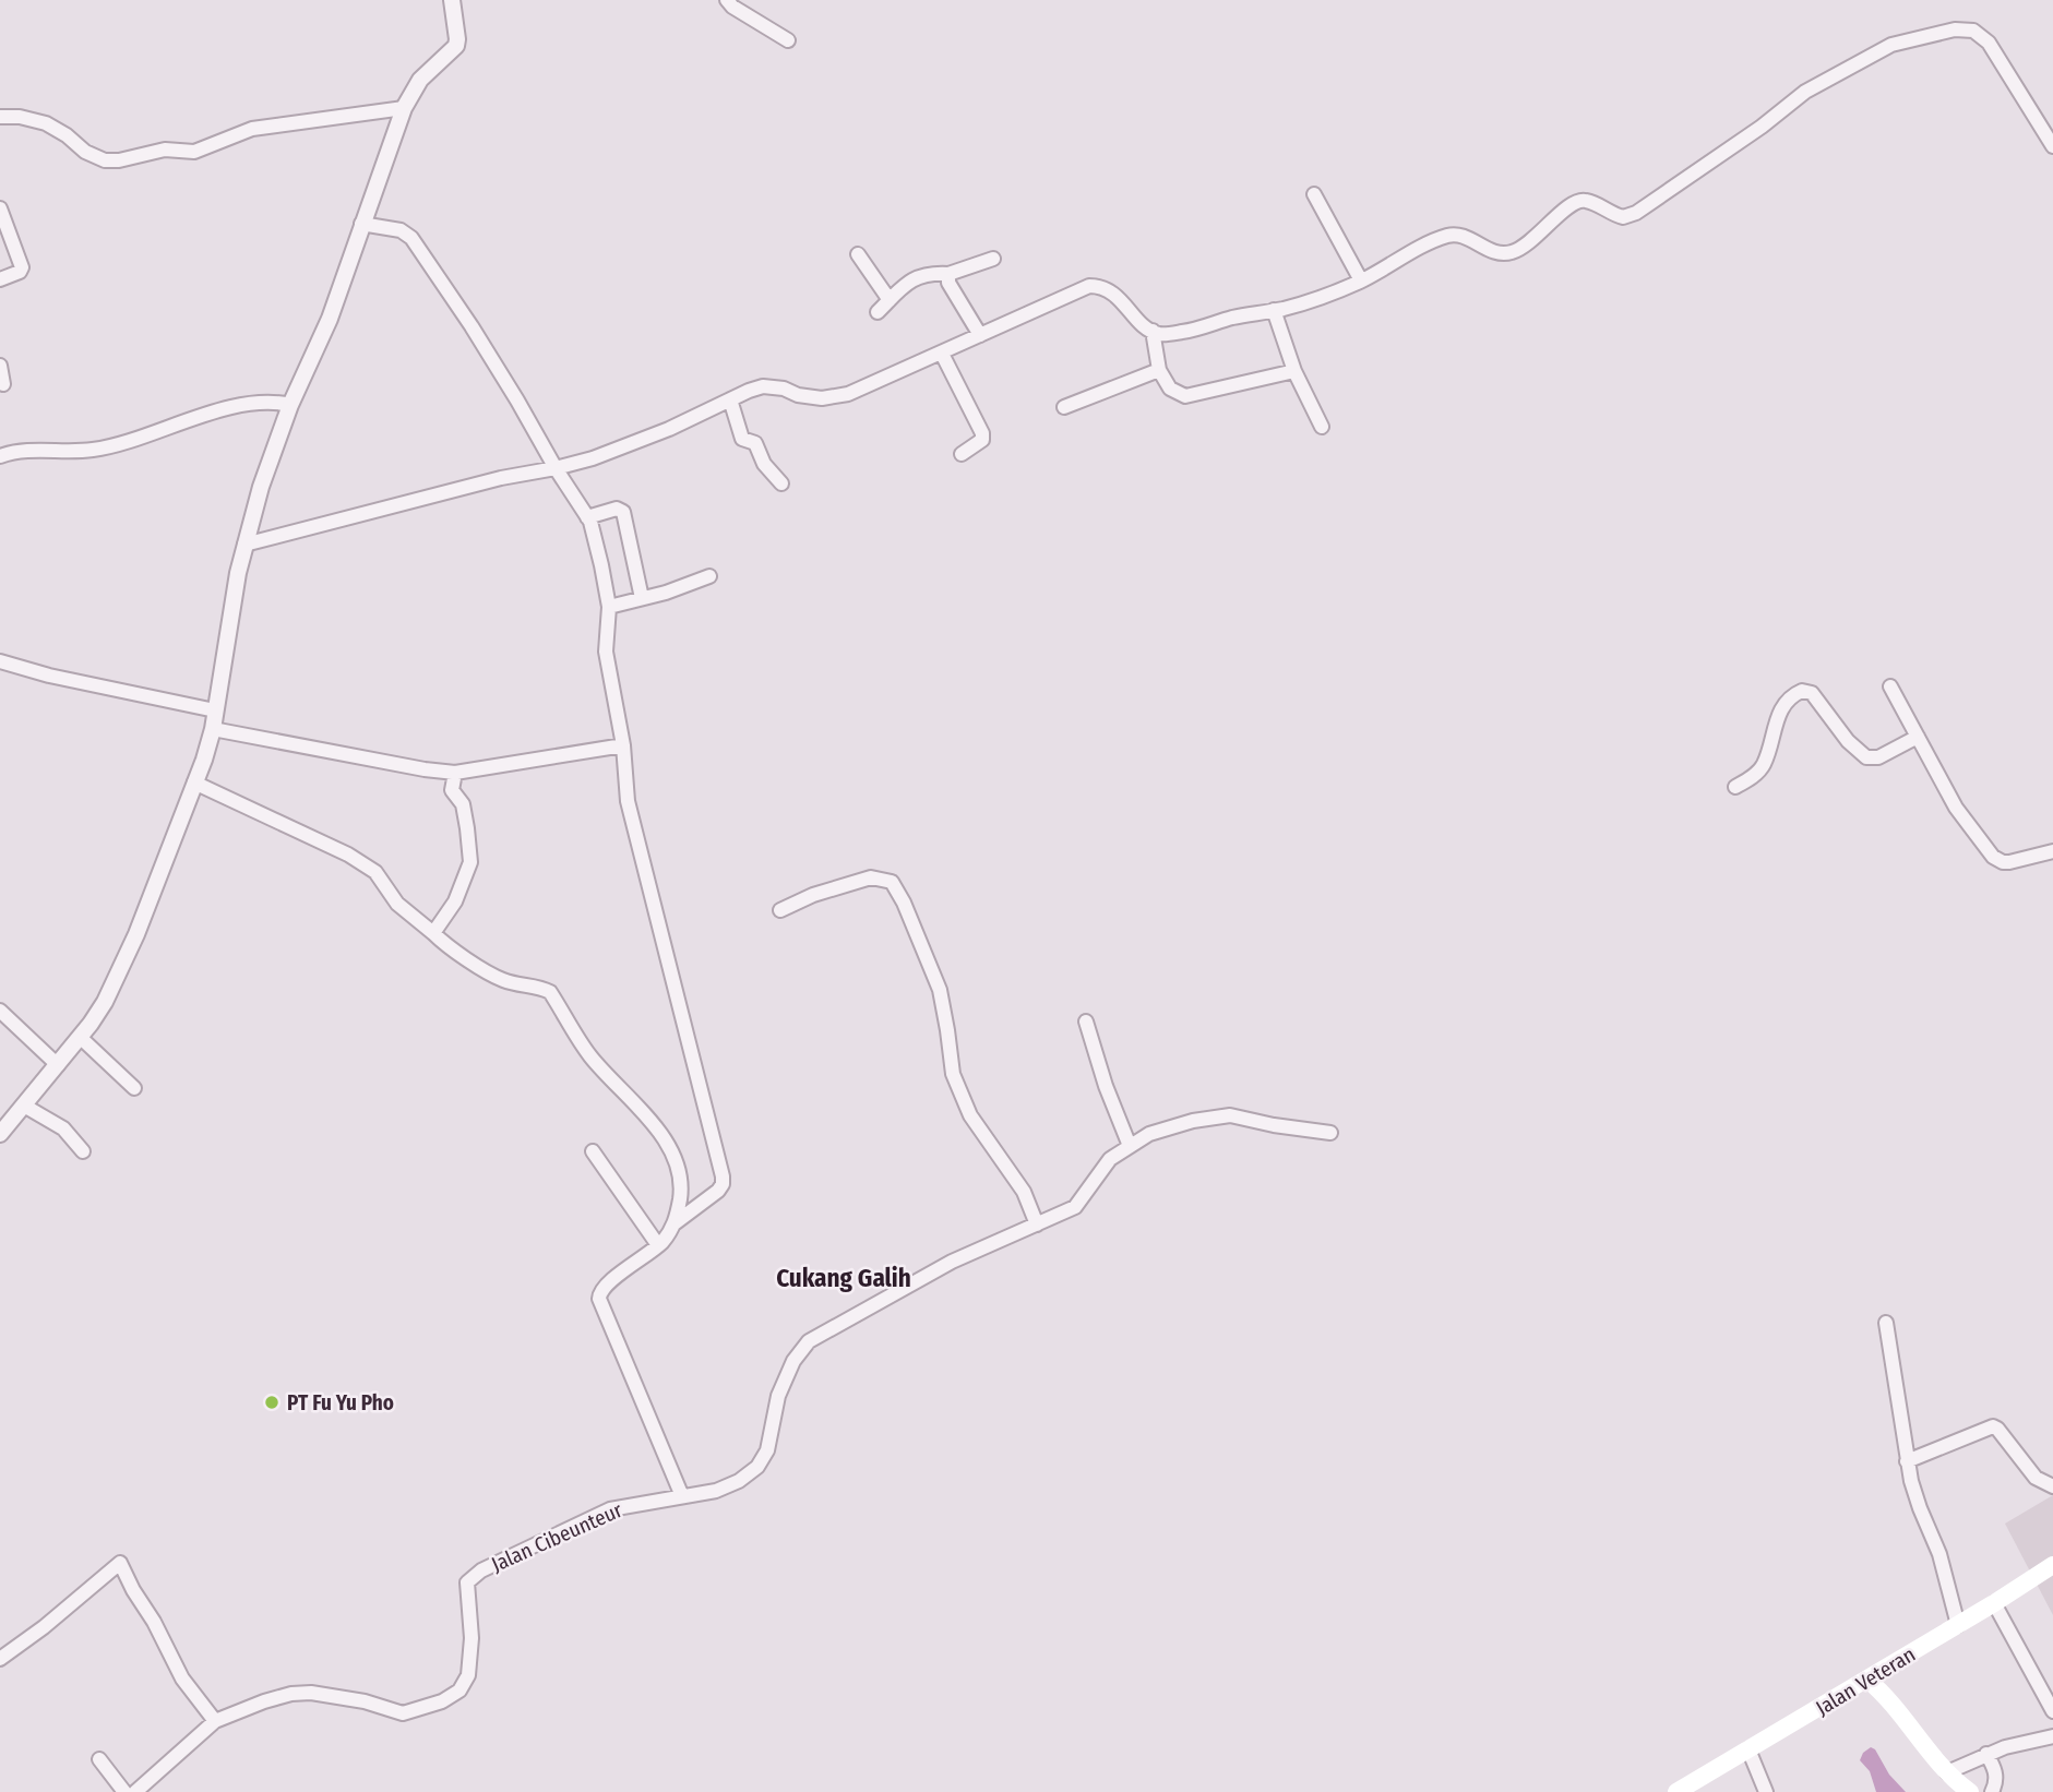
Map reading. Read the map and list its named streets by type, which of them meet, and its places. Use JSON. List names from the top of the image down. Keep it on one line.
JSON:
{"streets":{"main road":["Jalan Veteran"],"street":["Jalan Cibeunteur"]},"districts":["Cukang Galih"],"places":["PT Fu Yu Pho"]}
